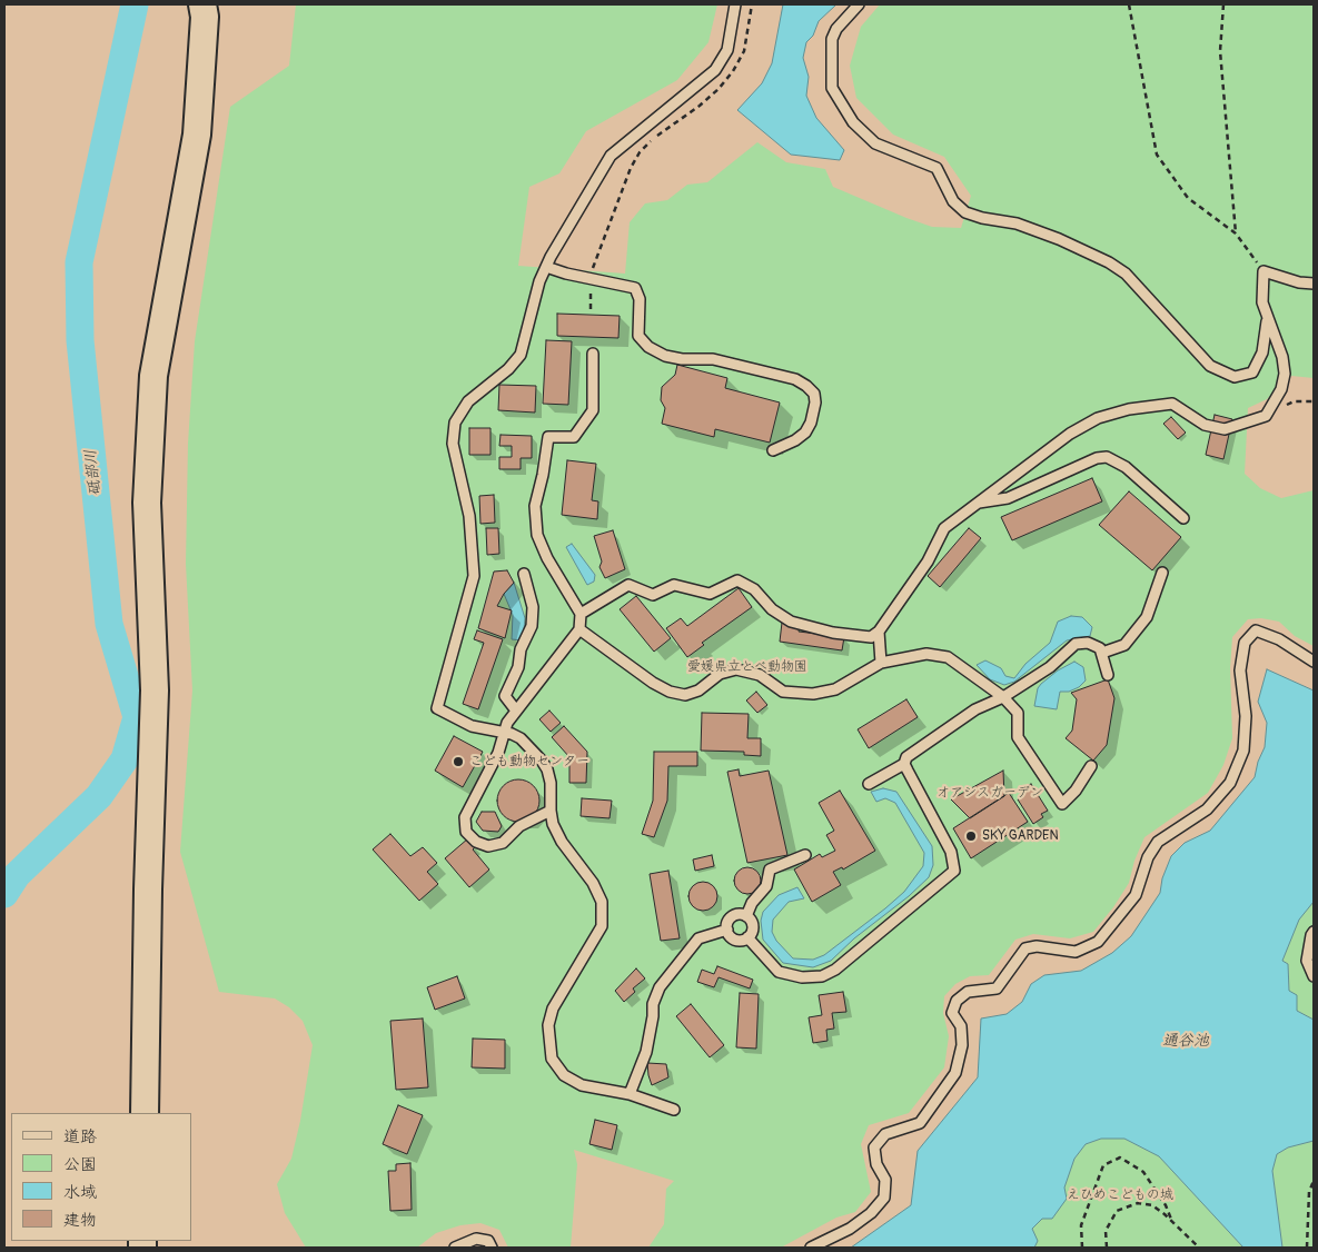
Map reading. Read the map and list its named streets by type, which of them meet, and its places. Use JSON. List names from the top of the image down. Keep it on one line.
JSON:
{"water":["砥部川","通谷池"],"parks":["愛媛県立とべ動物園","オアシスガーデン","えひめこどもの城"],"places":["こども動物センター","SKY GARDEN"],"legend":["道路","公園","水域","建物"]}
